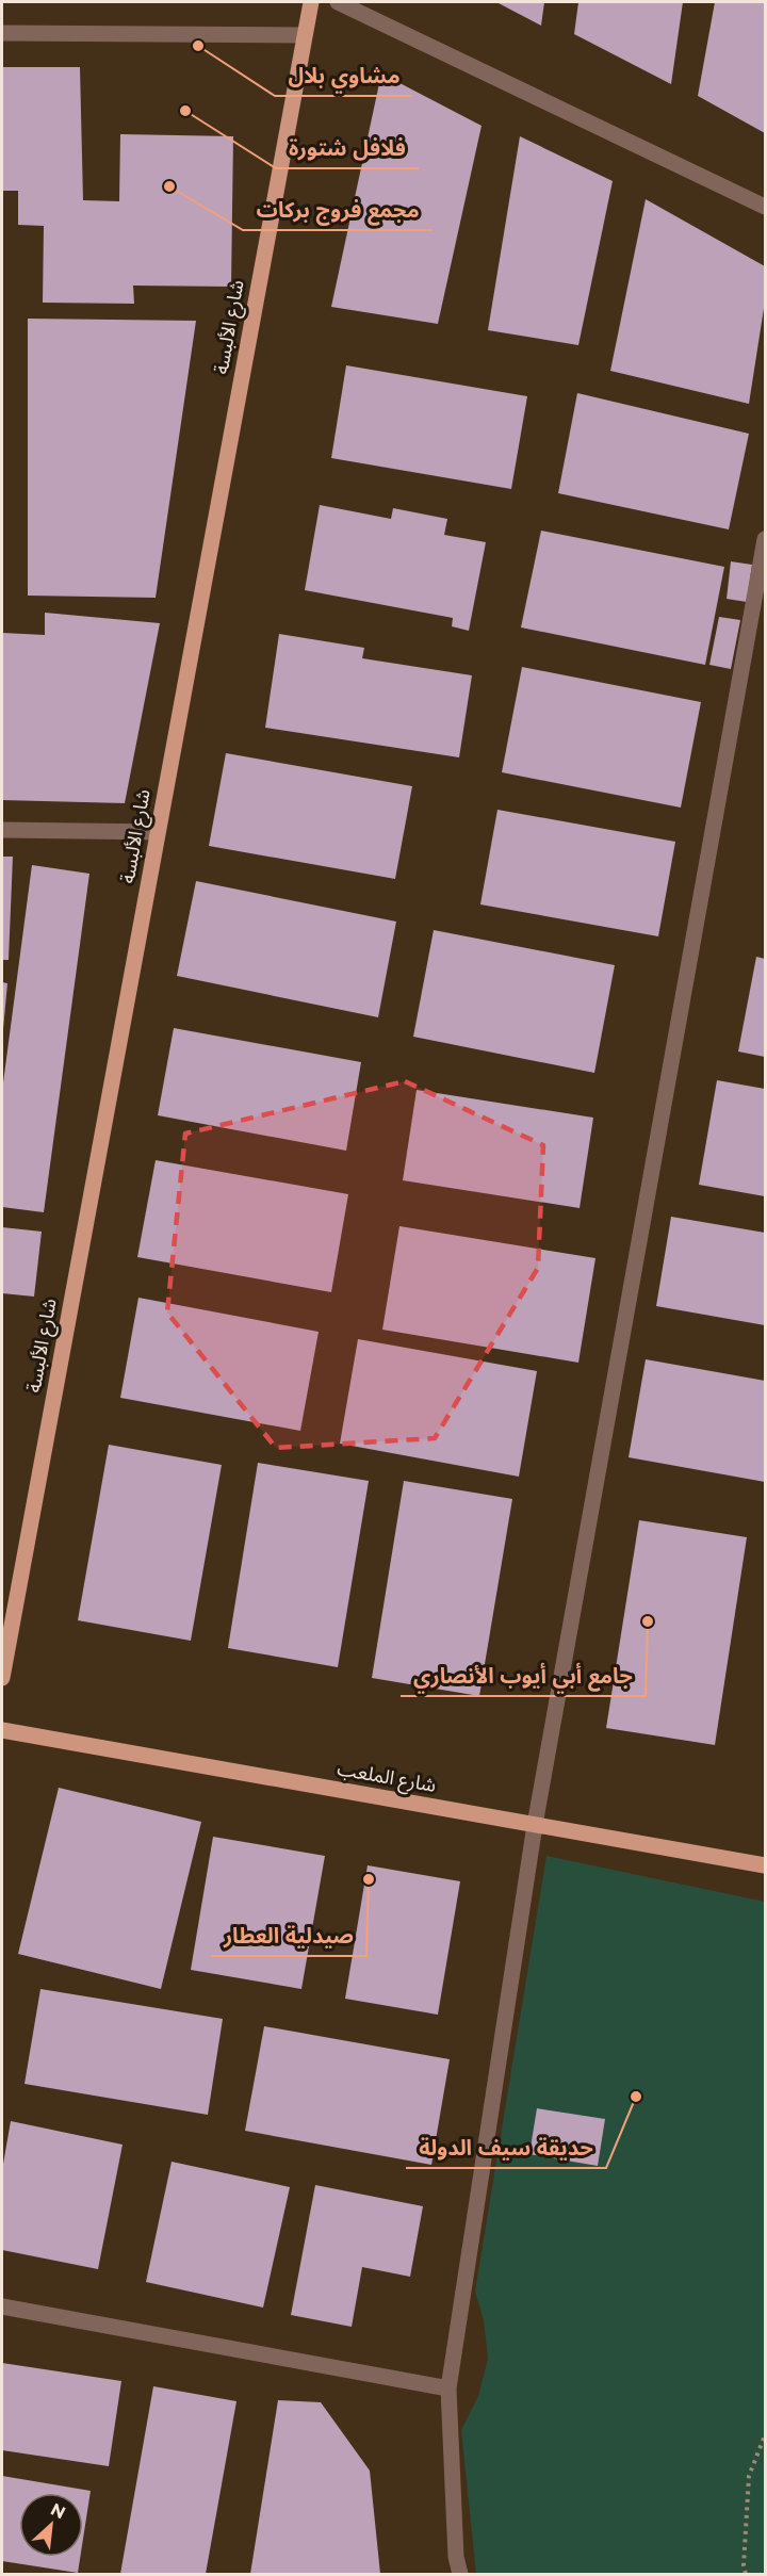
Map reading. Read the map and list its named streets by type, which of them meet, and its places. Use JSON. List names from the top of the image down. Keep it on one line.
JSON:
{"streets":{"main road":["شارع الألبسة","شارع الملعب"]},"places":["مشاوي بلال","فلافل شتورة","مجمع فروج بركات","جامع أبي أيوب الأنصاري","صيدلية العطار","حديقة سيف الدولة"],"north":"top right"}
